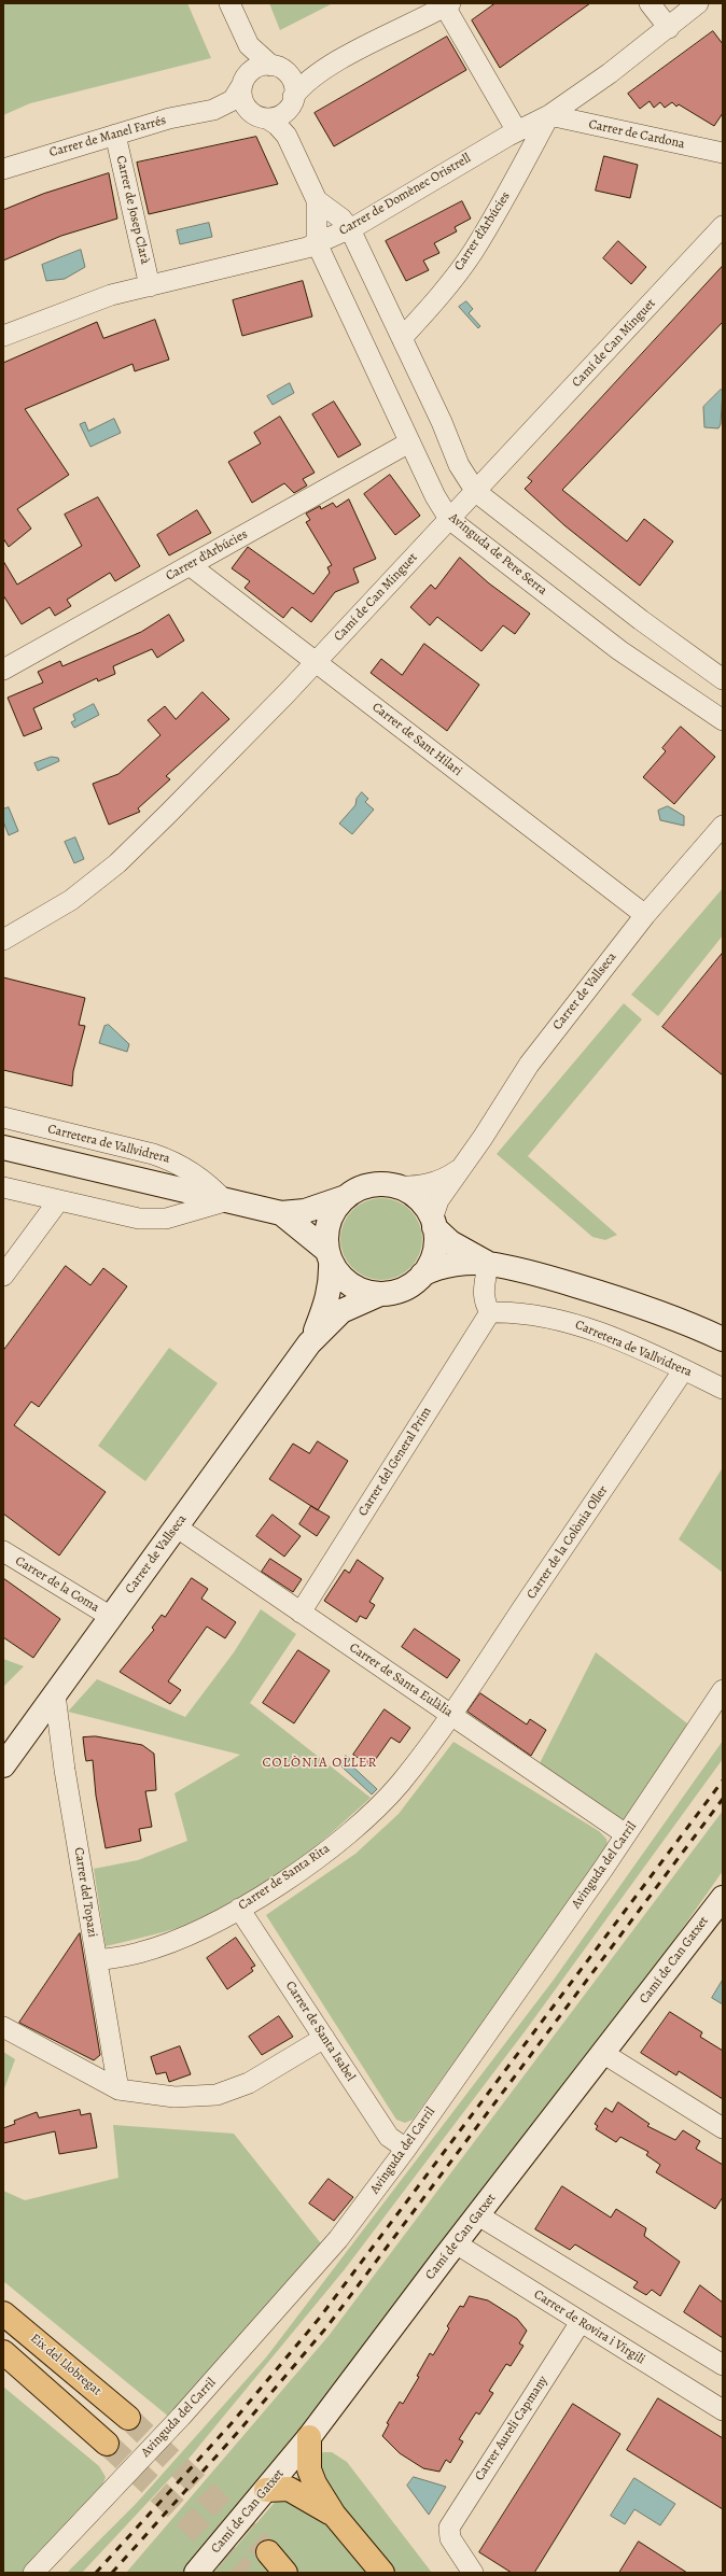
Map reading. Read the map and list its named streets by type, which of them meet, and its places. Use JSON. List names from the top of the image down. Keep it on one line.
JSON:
{"streets":{"highway":["Eix del Llobregat"],"street":["Carrer de Cardona","Carrer de Manel Farrés","Carrer de Domènec Oristrell","Carrer de Josep Clarà","Carrer d'Arbúcies","Camí de Can Minguet","Avinguda de Pere Serra","Carrer de Sant Hilari","Carrer de Vallseca","Carretera de Vallvidrera","Carrer del General Prim","Carrer de la Colònia Oller","Carrer de la Coma","Carrer de Santa Eulàlia","Avinguda del Carril","Carrer de Santa Rita","Carrer del Topazi","Camí de Can Gatxet","Carrer de Santa Isabel","Carrer de Rovira i Virgili","Carrer Aureli Capmany"]},"crossings":[["Carrer de Cardona","Carrer de Domènec Oristrell"],["Carrer de Cardona","Carrer d'Arbúcies"],["Carrer de Manel Farrés","Carrer de Josep Clarà"],["Carrer de Manel Farrés","Avinguda de Pere Serra"],["Carrer de Domènec Oristrell","Carrer de Josep Clarà"],["Carrer de Domènec Oristrell","Carrer d'Arbúcies"],["Carrer de Domènec Oristrell","Avinguda de Pere Serra"],["Carrer d'Arbúcies","Avinguda de Pere Serra"],["Carrer d'Arbúcies","Carrer de Sant Hilari"],["Camí de Can Minguet","Avinguda de Pere Serra"],["Camí de Can Minguet","Carrer de Sant Hilari"],["Carrer de Sant Hilari","Carrer de Vallseca"],["Carrer de Vallseca","Carrer de la Coma"],["Carrer de Vallseca","Carrer de Santa Eulàlia"],["Carrer de Vallseca","Carrer del Topazi"],["Carretera de Vallvidrera","Carrer del General Prim"],["Carretera de Vallvidrera","Carrer de la Colònia Oller"],["Carrer del General Prim","Carrer de Santa Eulàlia"],["Carrer de la Colònia Oller","Carrer de Santa Eulàlia"],["Carrer de la Colònia Oller","Carrer de Santa Rita"],["Carrer de Santa Eulàlia","Avinguda del Carril"],["Carrer de Santa Eulàlia","Carrer de Santa Rita"],["Avinguda del Carril","Carrer de Santa Isabel"],["Carrer de Santa Rita","Carrer del Topazi"],["Carrer de Santa Rita","Carrer de Santa Isabel"],["Camí de Can Gatxet","Carrer de Rovira i Virgili"],["Carrer de Rovira i Virgili","Carrer Aureli Capmany"]],"districts":["COLÒNIA OLLER"]}
